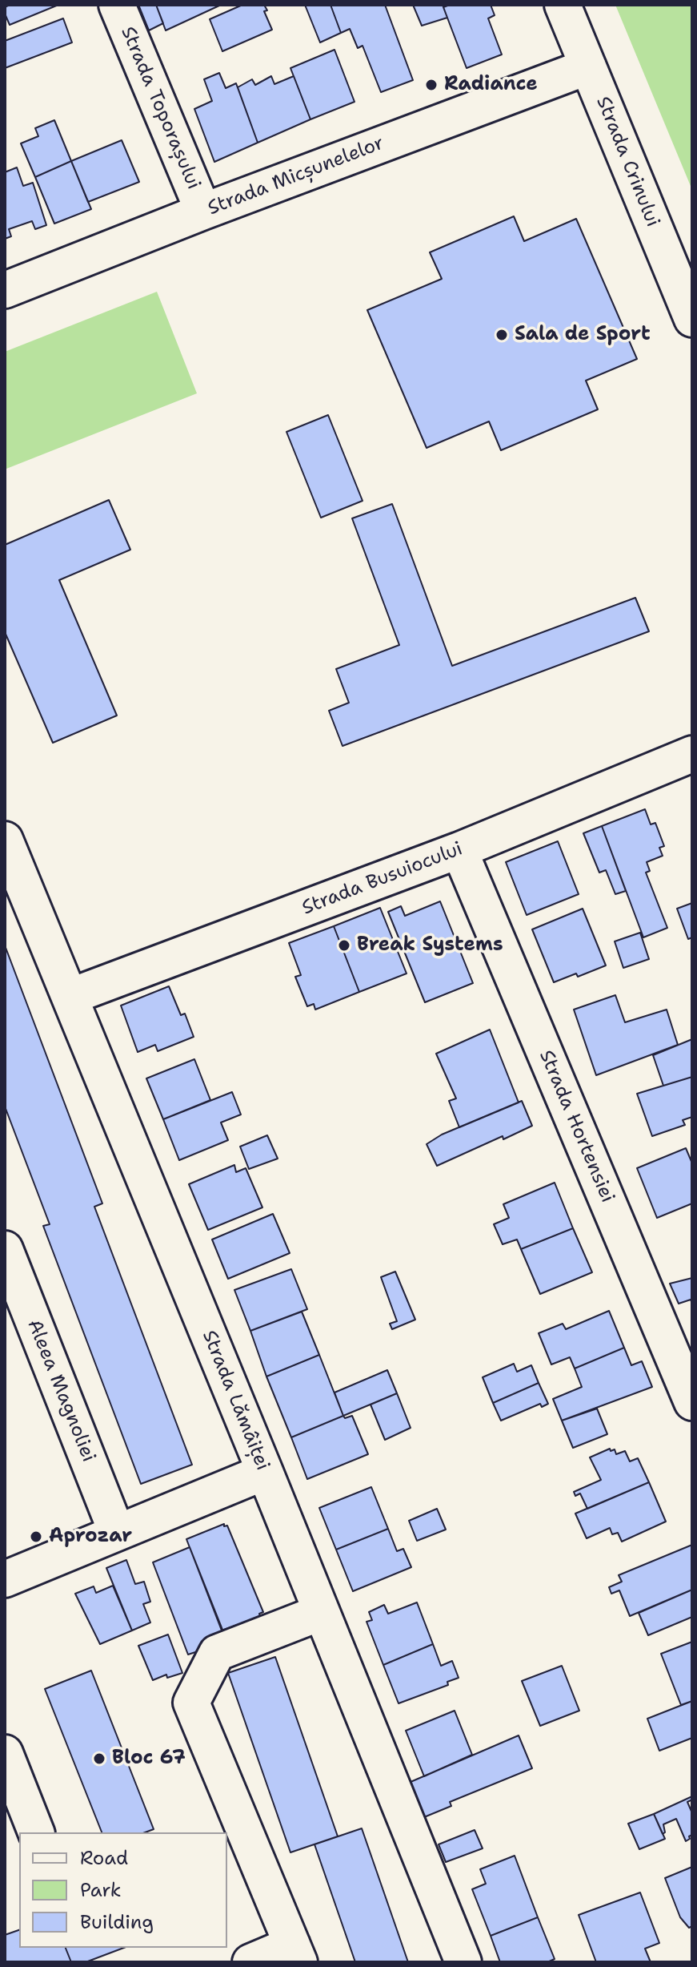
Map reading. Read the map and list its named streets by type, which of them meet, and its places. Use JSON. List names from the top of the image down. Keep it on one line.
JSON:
{"streets":{"street":["Strada Toporașului","Strada Crinului","Strada Micșunelelor","Strada Busuiocului","Strada Hortensiei","Aleea Magnoliei","Strada Lămâiței"]},"crossings":[["Strada Toporașului","Strada Micșunelelor"],["Strada Crinului","Strada Micșunelelor"],["Strada Busuiocului","Strada Hortensiei"],["Strada Busuiocului","Strada Lămâiței"]],"places":["Radiance","Sala de Sport","Break Systems","Aprozar","Bloc 67"],"legend":["Road","Park","Building"]}
